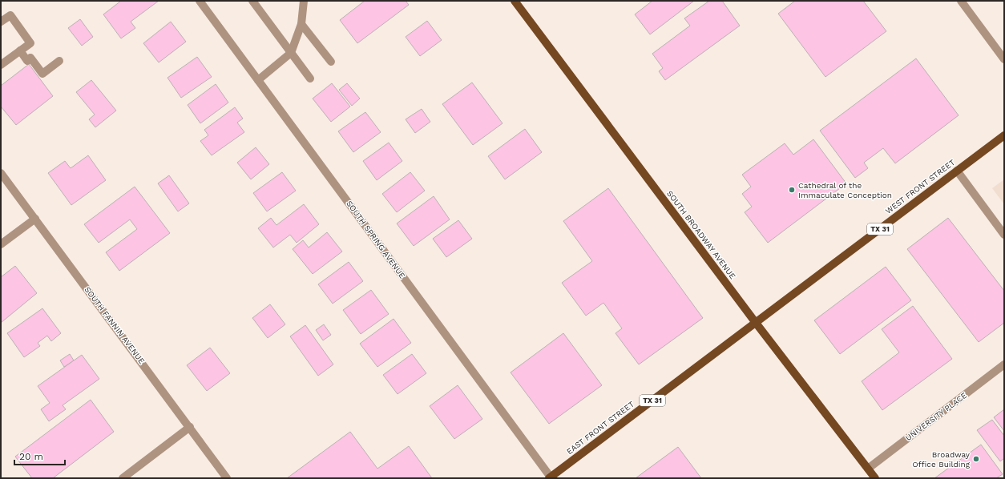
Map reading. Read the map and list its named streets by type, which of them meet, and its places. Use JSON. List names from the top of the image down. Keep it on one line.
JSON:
{"streets":{"main road":["WEST FRONT STREET","TX 31","SOUTH BROADWAY AVENUE","EAST FRONT STREET"],"street":["SOUTH SPRING AVENUE","SOUTH FANNIN AVENUE","UNIVERSITY PLACE"]},"crossings":[["WEST FRONT STREET","SOUTH BROADWAY AVENUE"],["WEST FRONT STREET","EAST FRONT STREET"],["SOUTH BROADWAY AVENUE","UNIVERSITY PLACE"],["SOUTH BROADWAY AVENUE","EAST FRONT STREET"],["SOUTH SPRING AVENUE","EAST FRONT STREET"]],"places":["Cathedral of the Immaculate Conception","Broadway Office Building"],"scale_bar":"20 m"}
